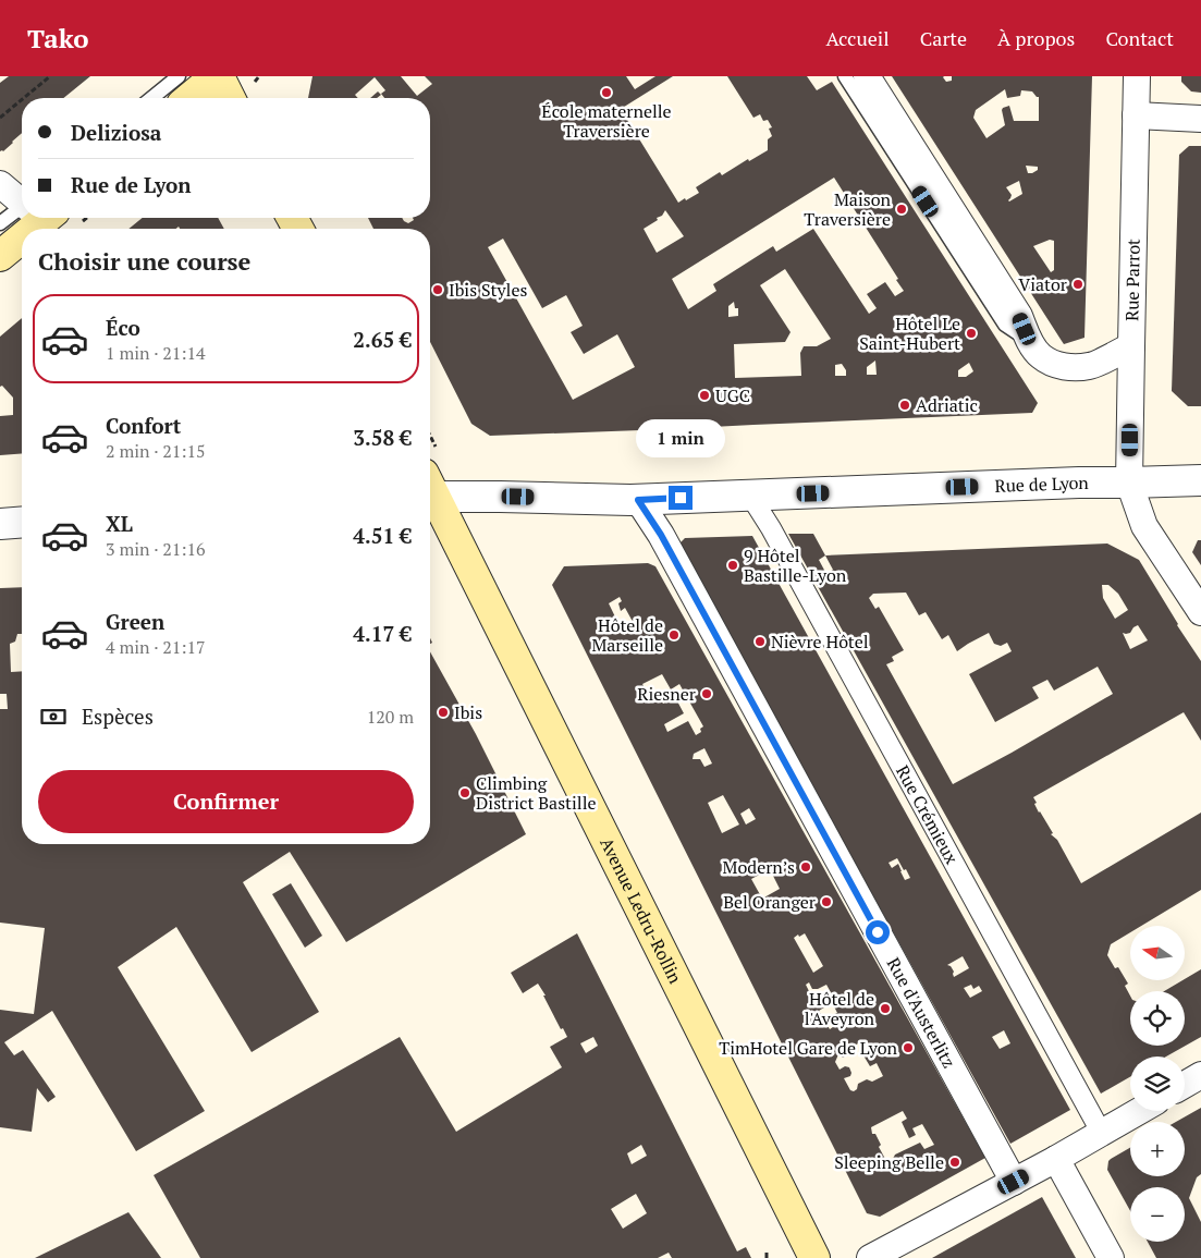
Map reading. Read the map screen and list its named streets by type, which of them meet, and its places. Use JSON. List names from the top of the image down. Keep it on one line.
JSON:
{"streets":{"main road":["Avenue Ledru-Rollin"],"street":["Rue Parrot","Rue de Lyon","Rue Crémieux","Rue d'Austerlitz"]},"crossings":[["Rue Parrot","Rue de Lyon"],["Rue de Lyon","Rue Crémieux"],["Rue de Lyon","Rue d'Austerlitz"]],"places":["École maternelle Traversière","Maison Traversière","Viator","Ibis Styles","Hôtel Le Saint-Hubert","UGC","Adriatic","9 Hôtel Bastille-Lyon","Hôtel de Marseille","Nièvre Hôtel","Riesner","Ibis","Climbing District Bastille","Modern’s","Bel Oranger","Hôtel de l'Aveyron","TimHotel Gare de Lyon","Sleeping Belle"],"north":"left","page":{"header":"Tako","nav":["Accueil","Carte","À propos","Contact"],"banner":["Deliziosa","Rue de Lyon"],"heading":"Choisir une course","list":[{"name":"Éco","note":"1 min · 21:14","value":"2.65 €"},{"name":"Confort","note":"2 min · 21:15","value":"3.58 €"},{"name":"XL","note":"3 min · 21:16","value":"4.51 €"},{"name":"Green","note":"4 min · 21:17","value":"4.17 €"}],"bubble":"1 min","pay":["Espèces","120 m"],"buttons":"Confirmer","map_buttons":["+","−"]}}
